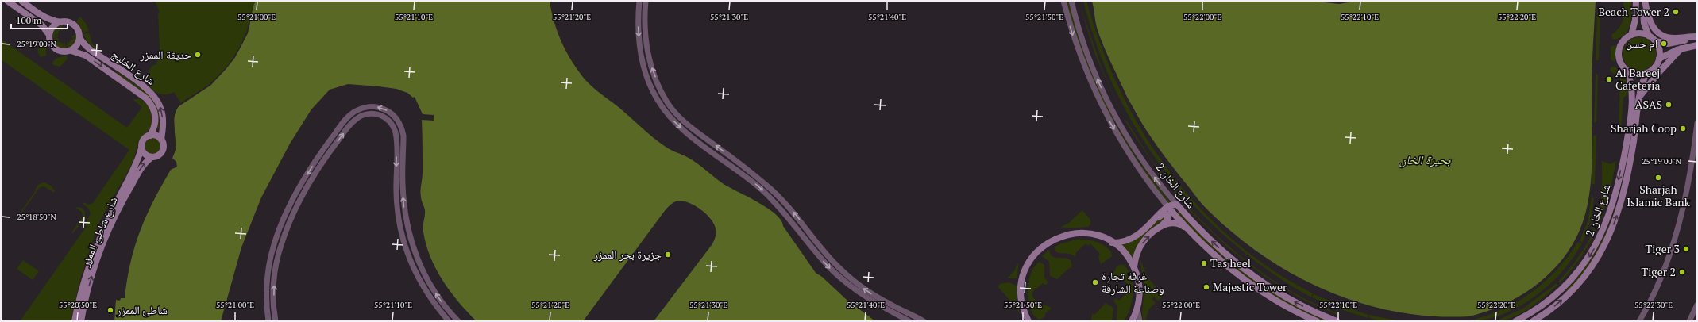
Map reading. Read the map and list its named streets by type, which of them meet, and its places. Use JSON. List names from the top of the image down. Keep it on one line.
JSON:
{"streets":{"main road":["شارع الخليج","شارع الخان 2","شارع شاطئ الممزر"]},"crossings":[["شارع الخليج","شارع شاطئ الممزر"]],"water":["بحيرة الخان"],"places":["Beach Tower 2","ام حسن","حديقة الممزر","Al Bareej Cafeteria","ASAS","Sharjah Coop","Sharjah Islamic Bank","Tiger 3","جزيرة بحر الممزر","Tas'heel","Tiger 2","غرفة تجارة وصناعة الشارقة","Majestic Tower","شاطئ الممزر"],"scale_bar":"100 m","coordinates":["55°21'00\"E","55°21'10\"E","55°21'20\"E","55°21'30\"E","55°21'40\"E","55°21'50\"E","55°22'00\"E","55°22'10\"E","55°22'20\"E","25°19'00\"N","25°18'50\"N","55°20'50\"E","55°22'30\"E"]}
